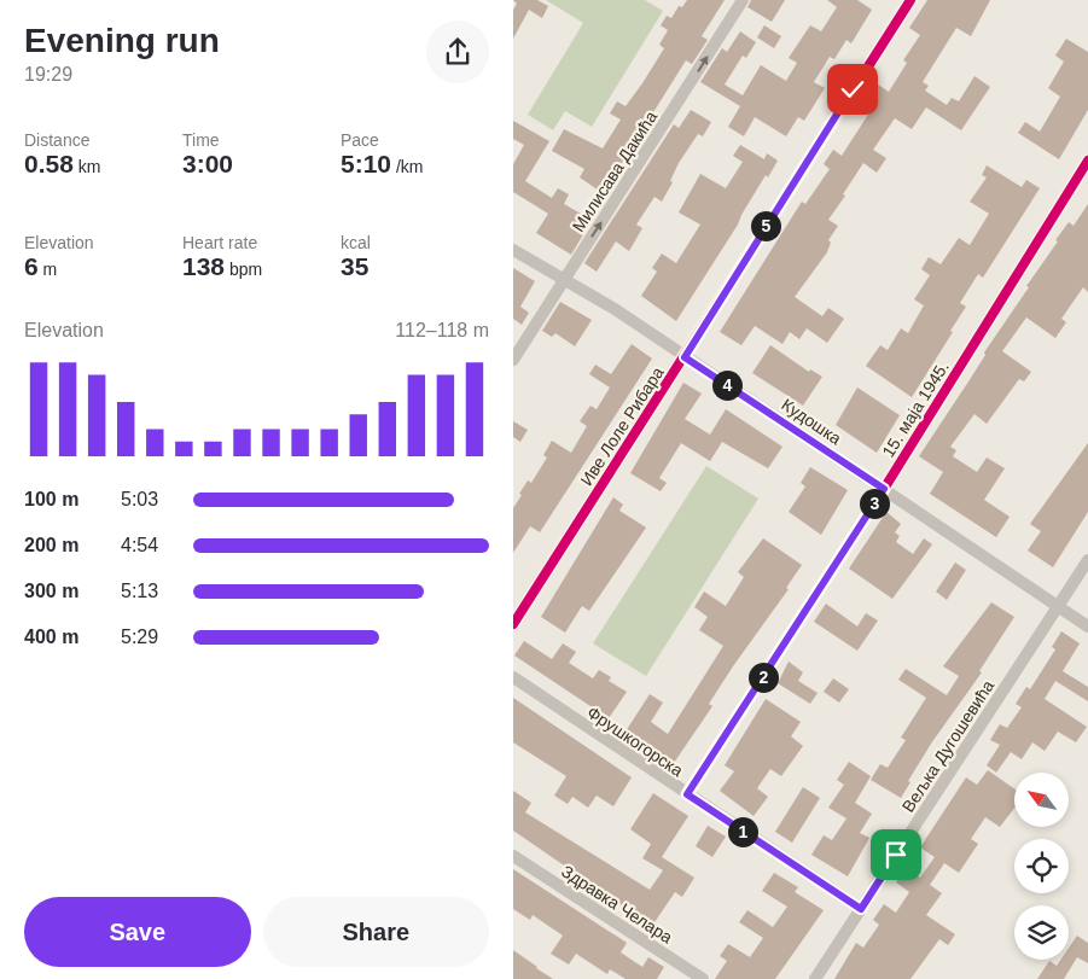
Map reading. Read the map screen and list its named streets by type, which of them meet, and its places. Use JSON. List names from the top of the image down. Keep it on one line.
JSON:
{"streets":{"street":["Милисава Дакића","15. маја 1945.","Кудошка","Иве Лоле Рибара","Фрушкогорска","Вељка Дугошевића","Здравка Челара"]},"crossings":[["Милисава Дакића","Кудошка"],["15. маја 1945.","Кудошка"],["15. маја 1945.","Фрушкогорска"],["Кудошка","Иве Лоле Рибара"],["Кудошка","Вељка Дугошевића"],["Фрушкогорска","Вељка Дугошевића"]],"one_way":["Милисава Дакића"],"north":"top left","page":{"heading":["Evening run","19:29"],"stats":[["Distance","0.58 km"],["Time","3:00"],["Pace","5:10 /km"],["Elevation","6 m"],["Heart rate","138 bpm"],["kcal","35"]],"pins":["5","4","3","2","1"],"chart":["Elevation","112–118 m"],"list":[{"name":"100 m","note":"5:03"},{"name":"200 m","note":"4:54"},{"name":"300 m","note":"5:13"},{"name":"400 m","note":"5:29"}],"buttons":["Save","Share"]}}
